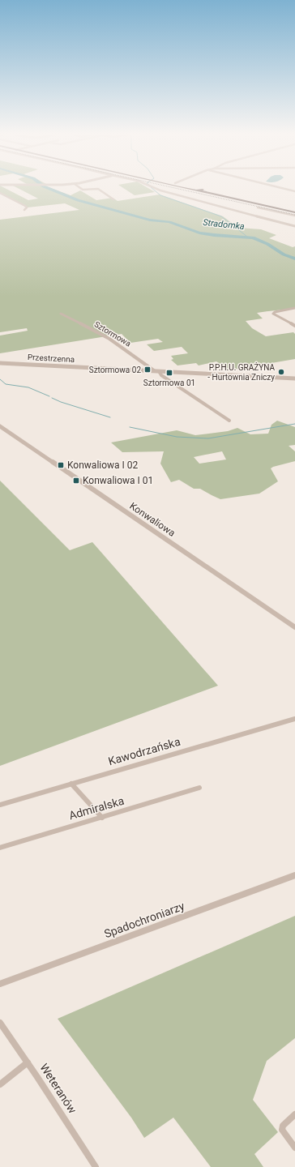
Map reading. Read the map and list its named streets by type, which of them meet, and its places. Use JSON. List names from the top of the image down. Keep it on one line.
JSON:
{"streets":{"street":["Sztormowa","Przestrzenna","Konwaliowa","Kawodrzańska","Admiralska","Spadochroniarzy","Weteranów"]},"crossings":[["Sztormowa","Przestrzenna"]],"water":["Stradomka"],"places":{"transit":["Sztormowa 02","Sztormowa 01","Konwaliowa I 02","Konwaliowa I 01"],"other":["P.P.H.U. GRAŻYNA - Hurtownia Zniczy"]}}
